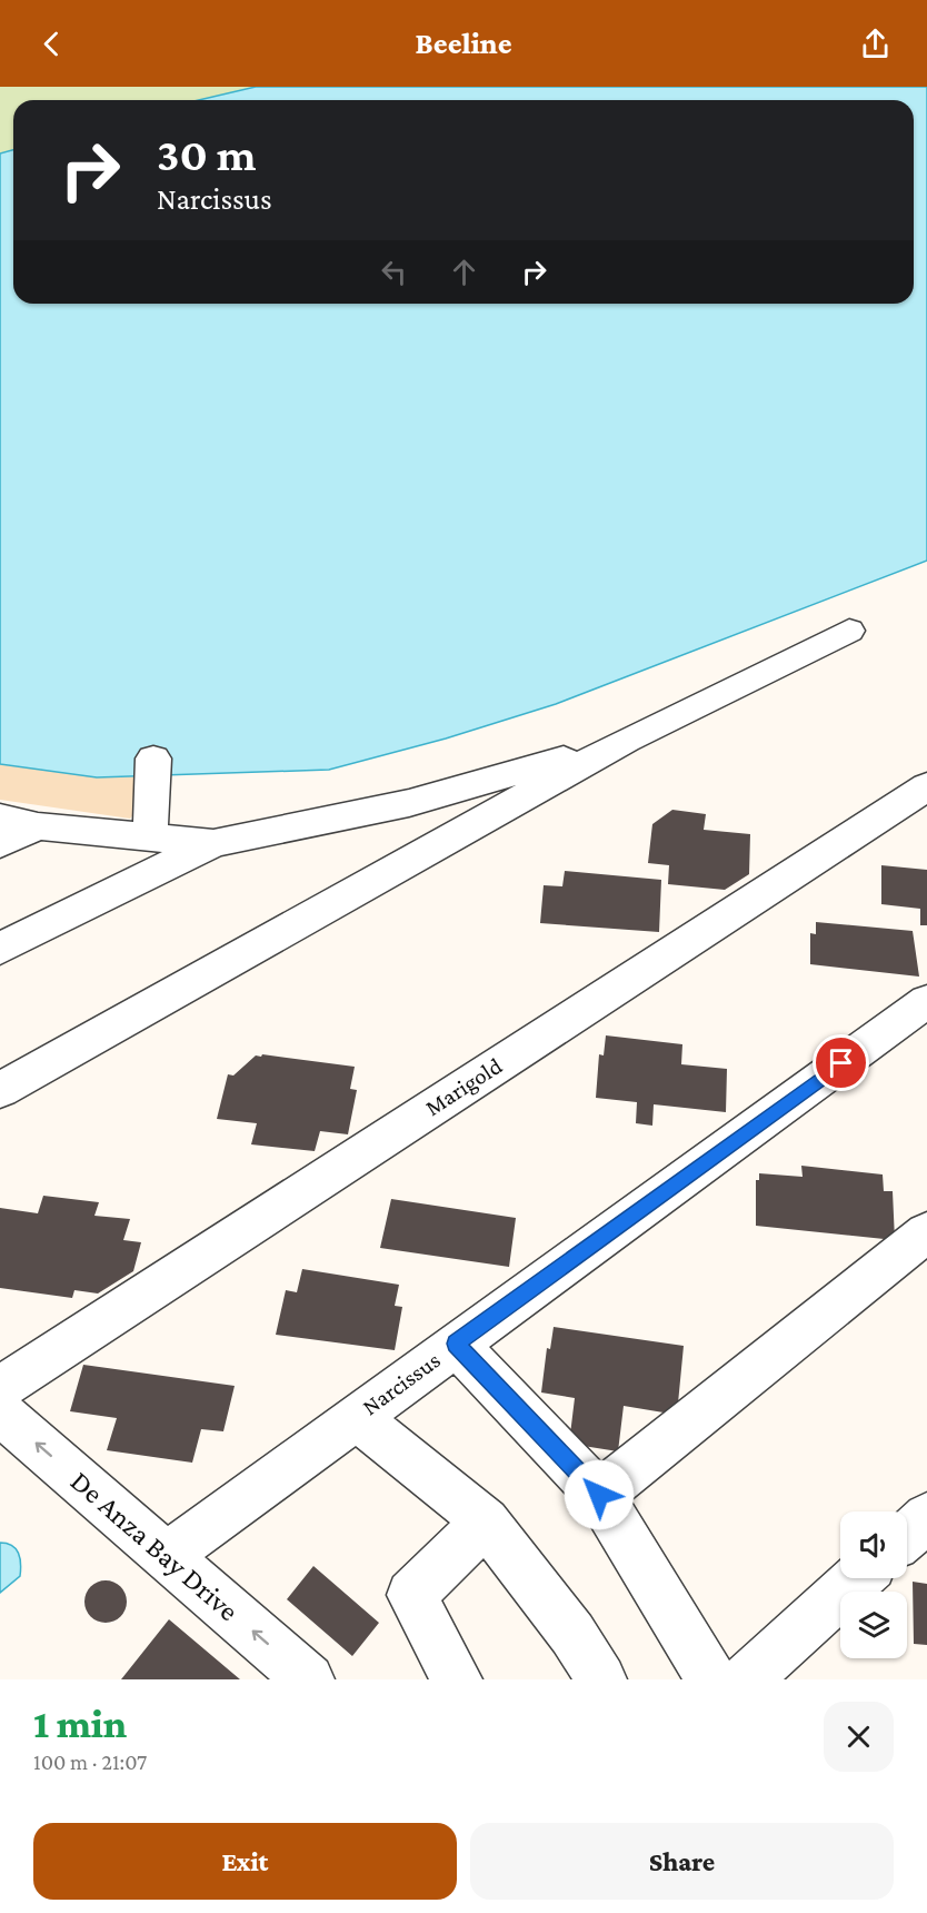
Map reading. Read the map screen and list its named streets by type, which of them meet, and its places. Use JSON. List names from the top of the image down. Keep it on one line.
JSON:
{"streets":{"street":["Marigold","Narcissus","De Anza Bay Drive"]},"crossings":[["Narcissus","De Anza Bay Drive"]],"page":{"header":"Beeline","turn":["30 m","Narcissus"],"heading":["1 min","100 m · 21:07"],"buttons":["Exit","Share"]}}
